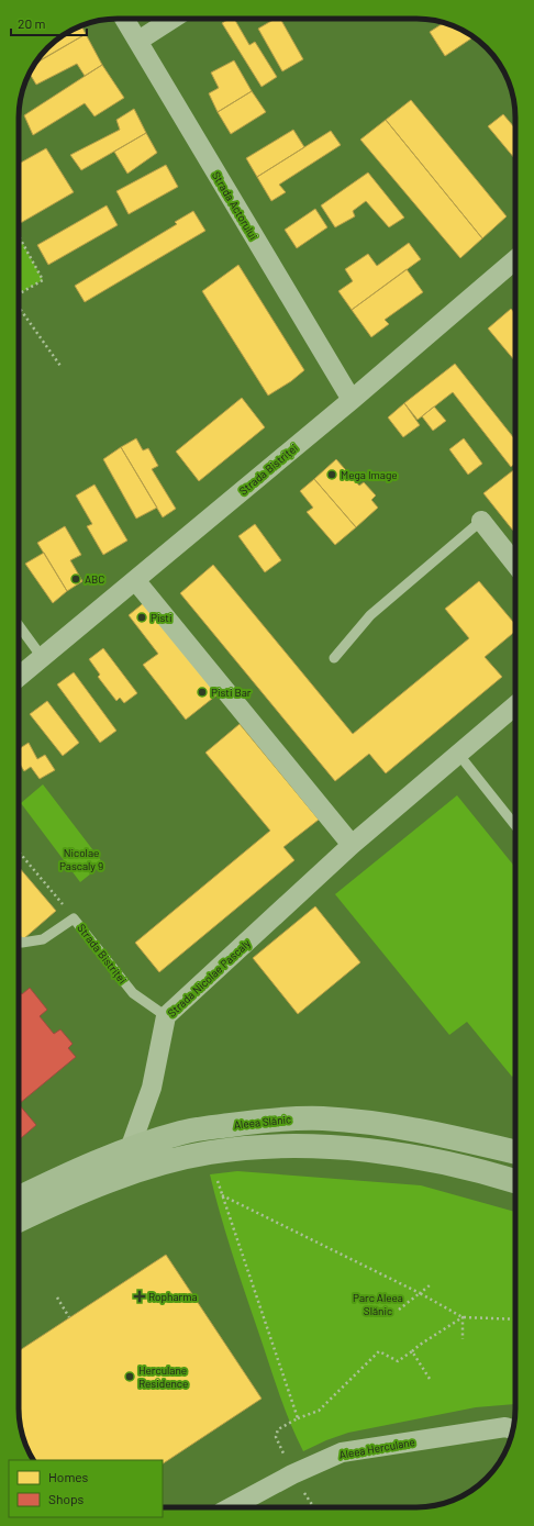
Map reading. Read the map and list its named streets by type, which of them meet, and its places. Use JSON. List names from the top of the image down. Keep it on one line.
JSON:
{"streets":{"main road":["Aleea Slănic"],"street":["Strada Actorului","Strada Bistriței","Strada Nicolae Pascaly","Aleea Herculane"]},"crossings":[["Strada Actorului","Strada Bistriței"],["Strada Bistriței","Strada Nicolae Pascaly"],["Strada Nicolae Pascaly","Aleea Slănic"]],"parks":["Nicolae Pascaly 9","Parc Aleea Slănic"],"places":{"other":["Mega Image","ABC","Pisti","Pisti Bar","Herculane Residence"],"health":["Ropharma"]},"legend":["Homes","Shops"],"scale_bar":"20 m"}
